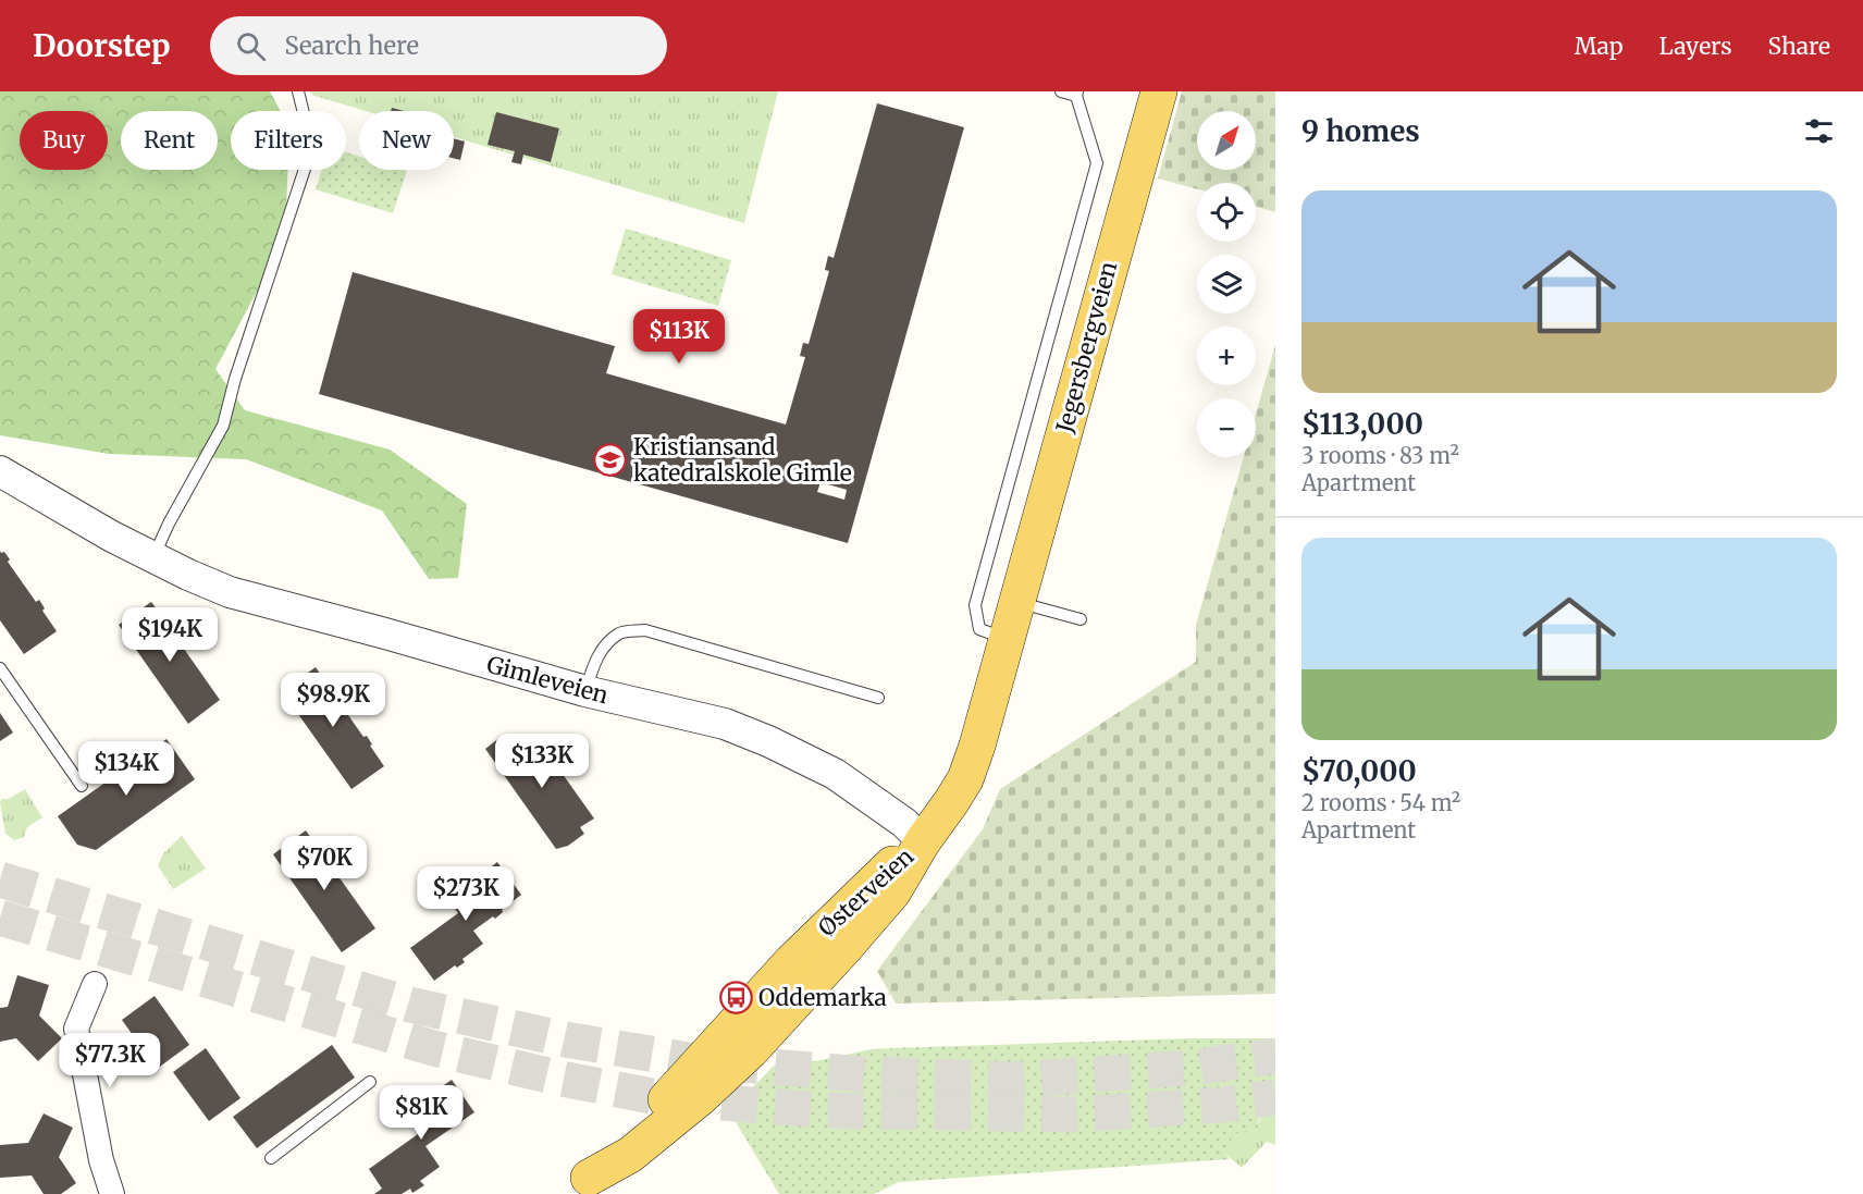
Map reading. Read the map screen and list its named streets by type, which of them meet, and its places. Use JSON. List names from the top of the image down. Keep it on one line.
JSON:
{"streets":{"main road":["Jegersbergveien","Østerveien"],"street":["Gimleveien"]},"crossings":[["Jegersbergveien","Gimleveien"],["Jegersbergveien","Østerveien"],["Gimleveien","Østerveien"]],"places":{"school or university":["Kristiansand katedralskole Gimle"],"bus stop":["Oddemarka"]},"north":"top right","page":{"header":"Doorstep","search":"Search here","nav":["Map","Layers","Share"],"heading":"9 homes","map_buttons":["+","−"],"chip":["Buy","Rent","Filters","New"],"list":[{"name":"$113,000","note":"3 rooms · 83 m² · Apartment"},{"name":"$70,000","note":"2 rooms · 54 m² · Apartment"}],"price":["$113K","$194K","$98.9K","$133K","$134K","$70K","$273K","$77.3K","$81K"]}}
